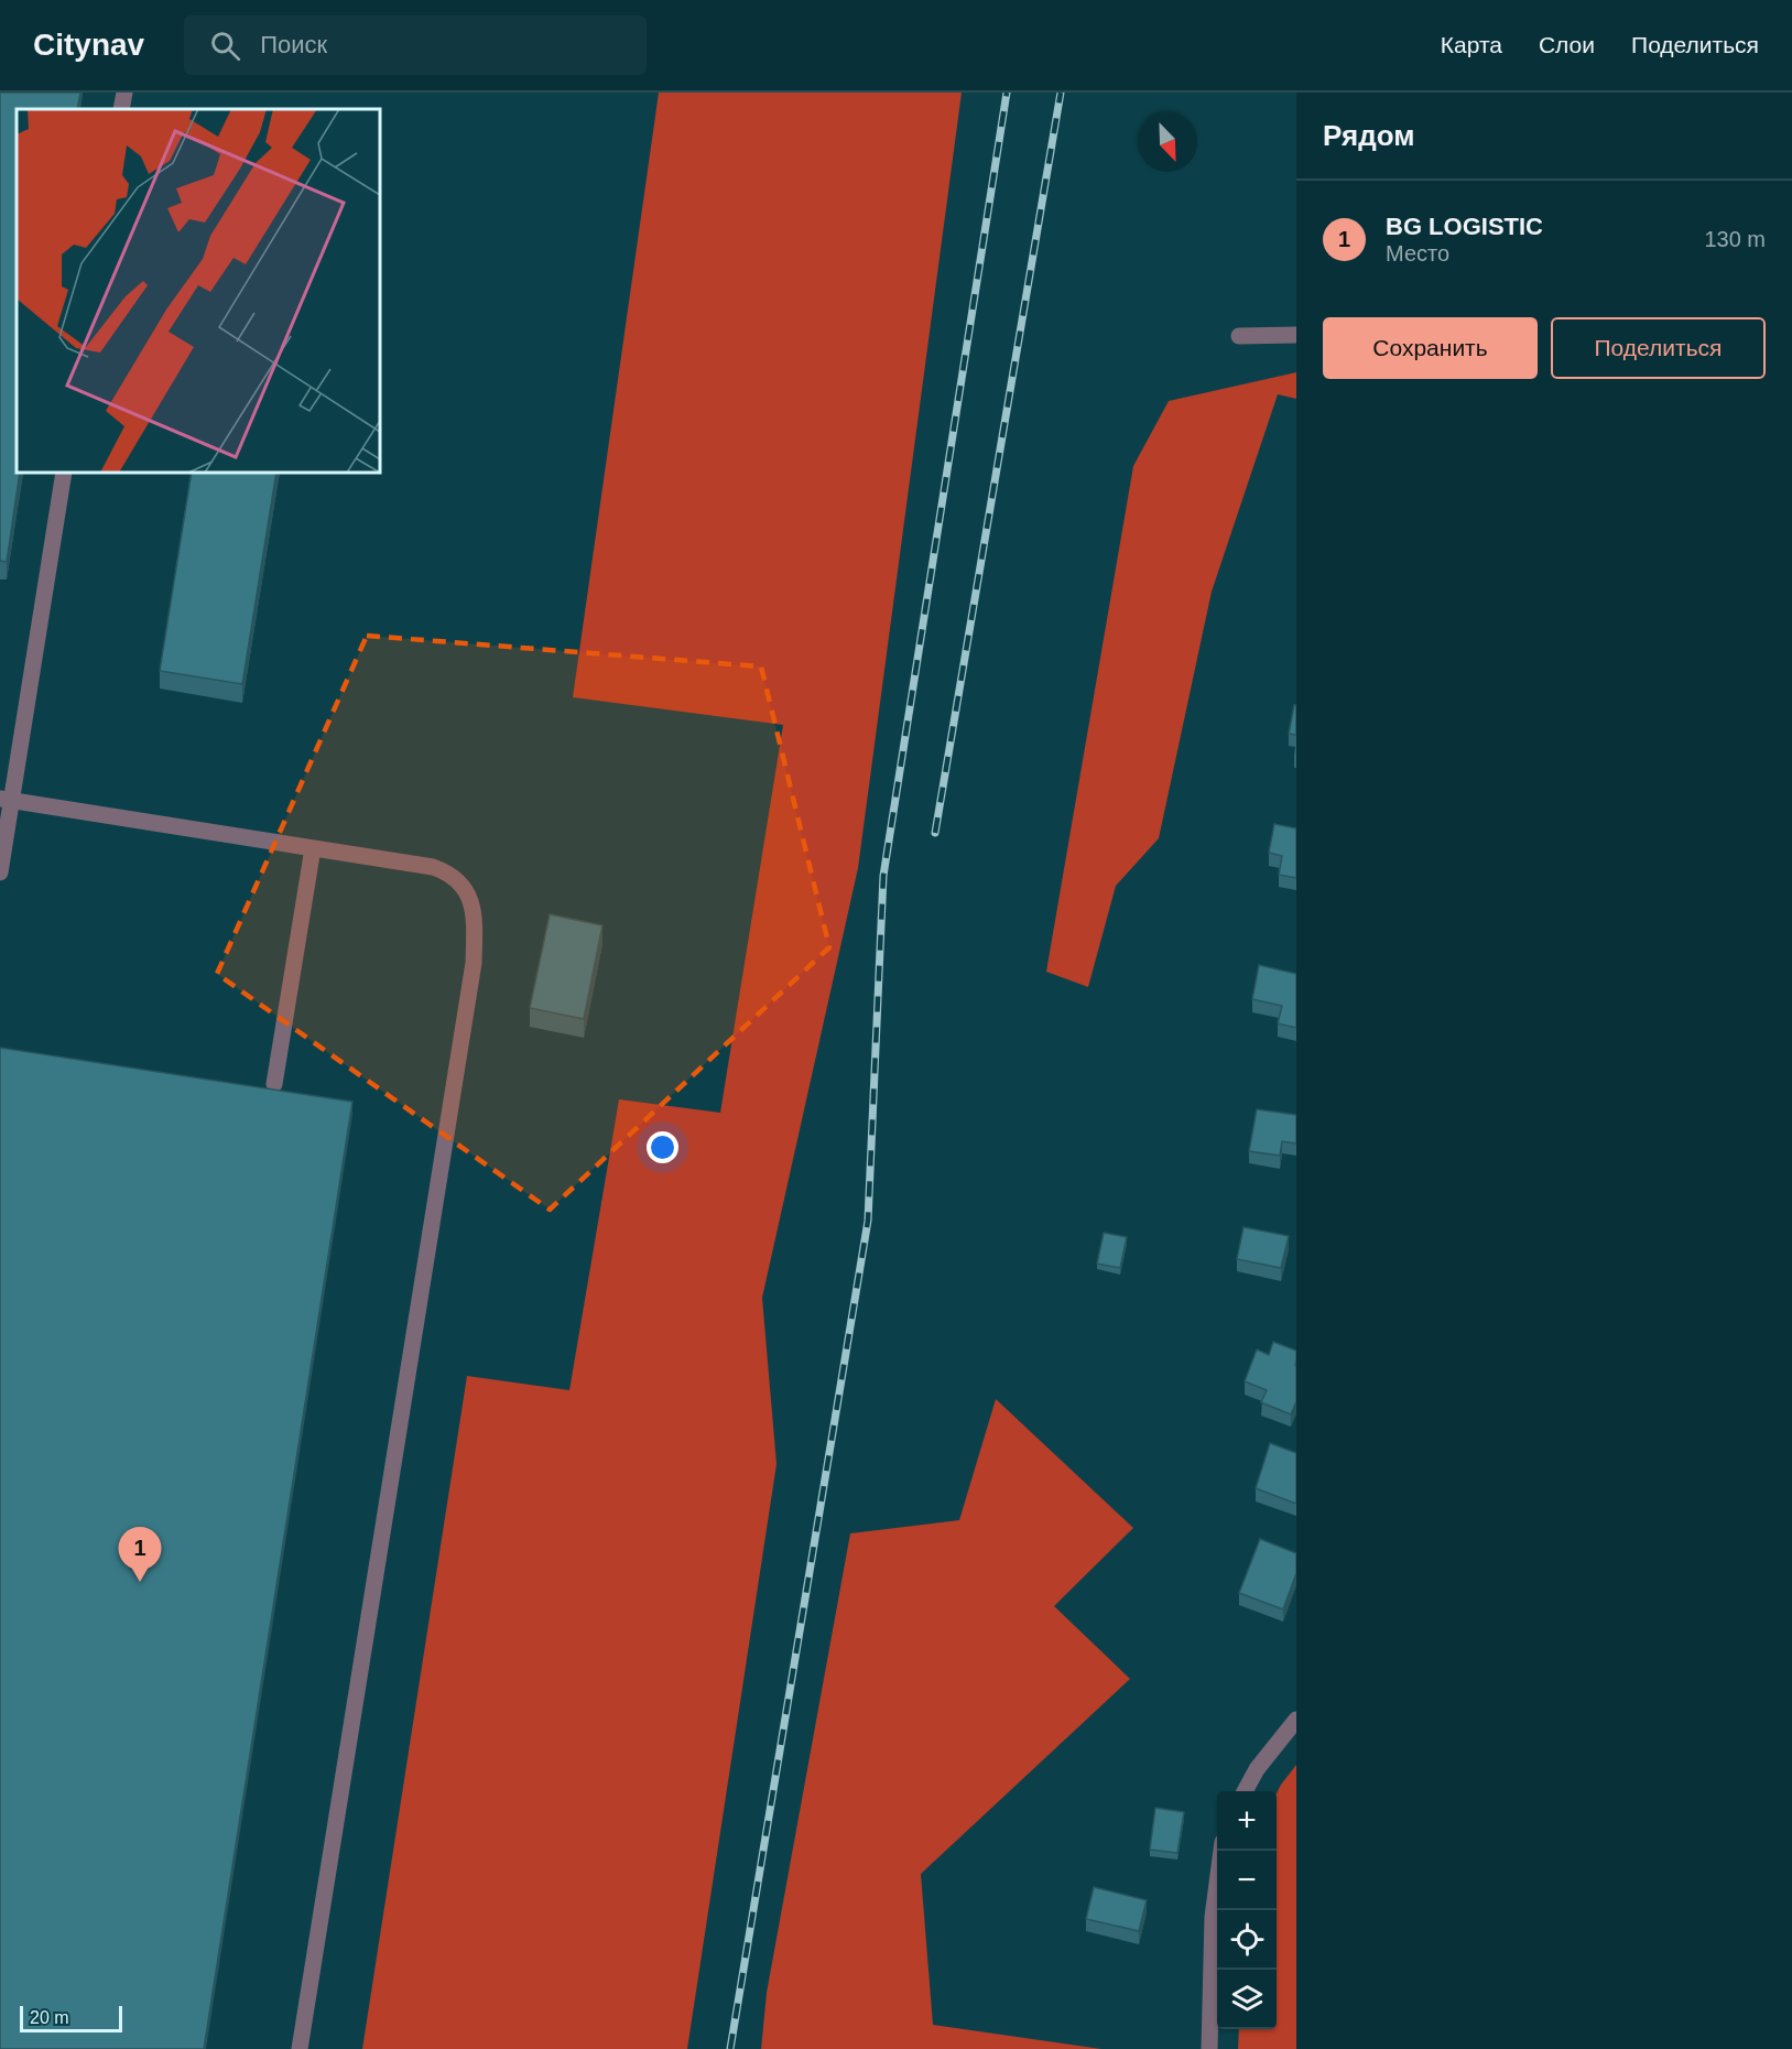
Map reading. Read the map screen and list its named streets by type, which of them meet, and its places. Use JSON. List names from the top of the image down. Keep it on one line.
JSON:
{"scale_bar":"20 m","north":"bottom right","page":{"header":"Citynav","search":"Поиск","nav":["Карта","Слои","Поделиться"],"heading":"Рядом","list":[{"mark":"1","name":"BG LOGISTIC","note":"Место","value":"130 m"}],"buttons":["Сохранить","Поделиться"],"pins":"1","map_buttons":["+","−"],"scale":"20 m"}}
